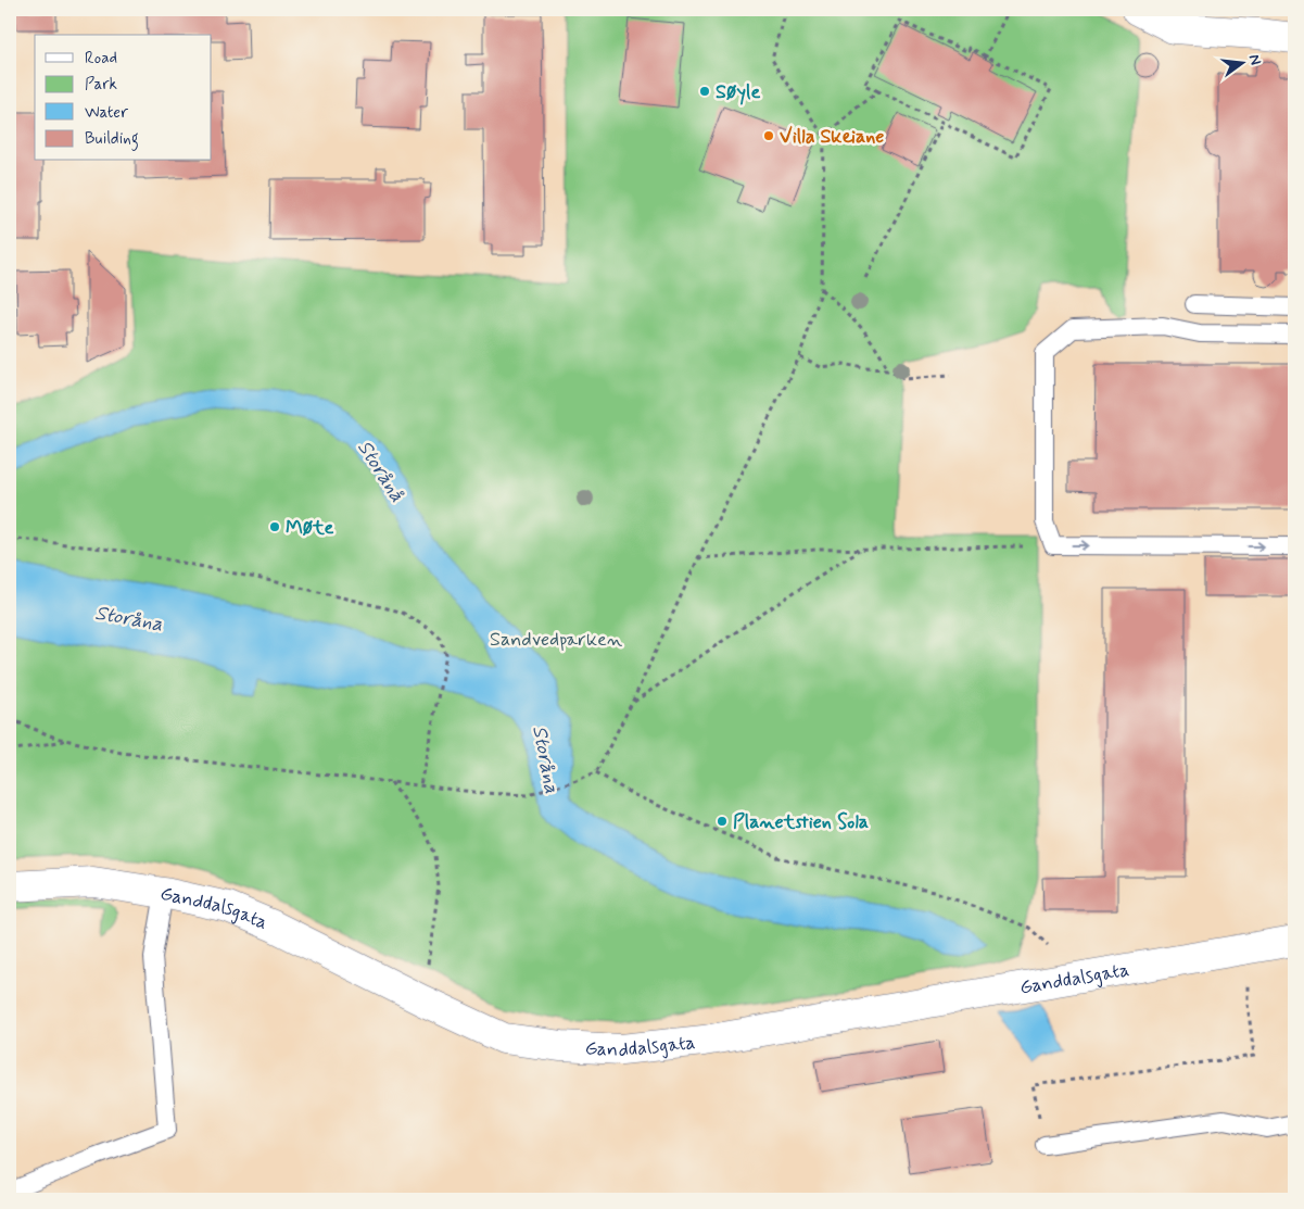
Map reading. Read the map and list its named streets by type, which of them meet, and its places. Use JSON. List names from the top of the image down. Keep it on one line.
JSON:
{"streets":{"street":["Ganddalsgata"]},"water":["Storånå","Storåna"],"parks":["Sandvedparken"],"places":["Søyle","Villa Skeiane","Møte","Planetstien Sola"],"legend":["Road","Park","Water","Building"],"north":"right"}
